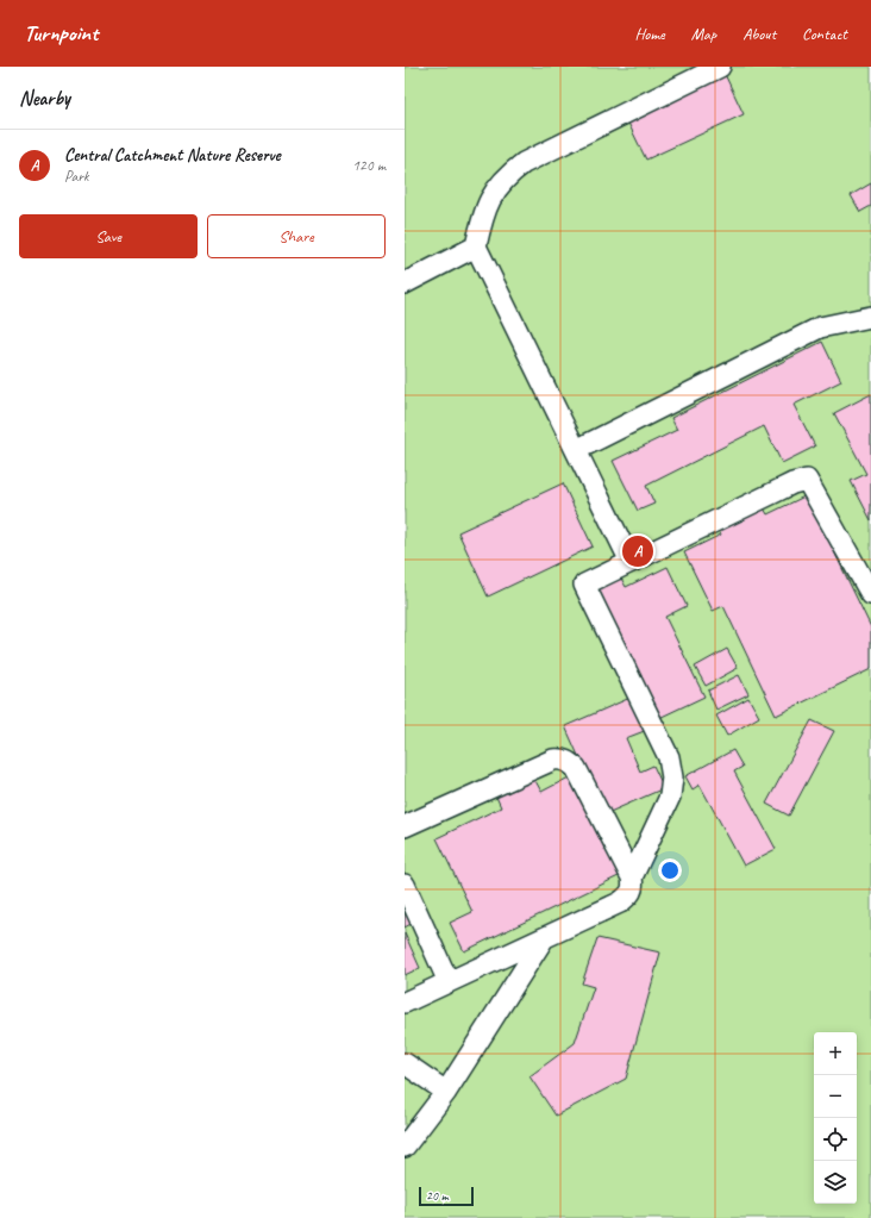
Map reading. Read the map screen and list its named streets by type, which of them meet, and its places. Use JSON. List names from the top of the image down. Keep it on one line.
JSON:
{"scale_bar":"20 m","page":{"header":"Turnpoint","nav":["Home","Map","About","Contact"],"heading":"Nearby","list":[{"mark":"A","name":"Central Catchment Nature Reserve","note":"Park","value":"120 m"}],"buttons":["Save","Share"],"pins":"A","map_buttons":["+","−"],"scale":"20 m"}}
